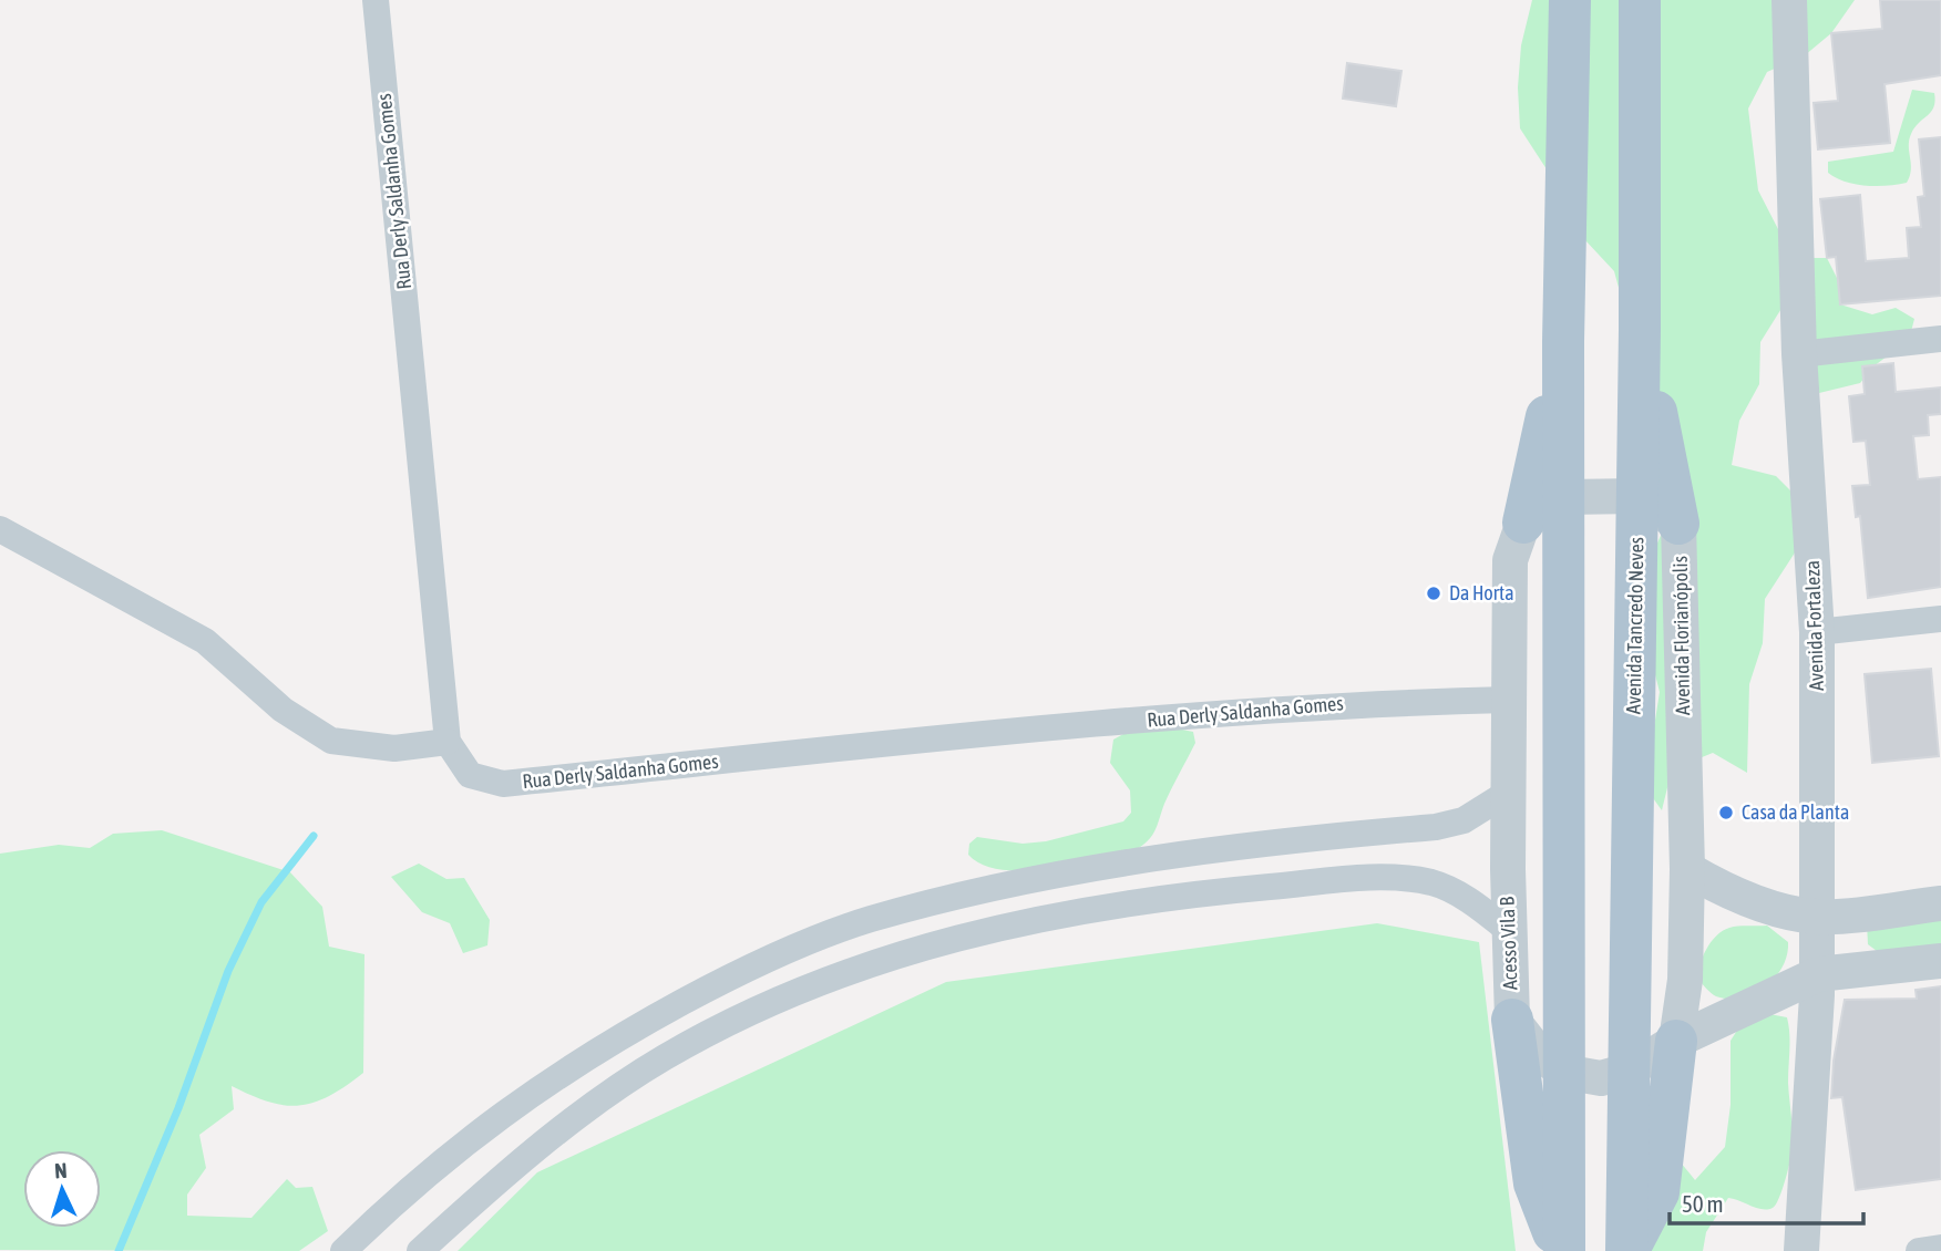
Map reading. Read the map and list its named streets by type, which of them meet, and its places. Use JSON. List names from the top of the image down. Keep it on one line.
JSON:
{"streets":{"main road":["Avenida Tancredo Neves"],"street":["Rua Derly Saldanha Gomes","Avenida Fortaleza","Avenida Florianópolis","Acesso Vila B"]},"crossings":[["Rua Derly Saldanha Gomes","Acesso Vila B"]],"places":["Da Horta","Casa da Planta"],"scale_bar":"50 m","north":"top"}
